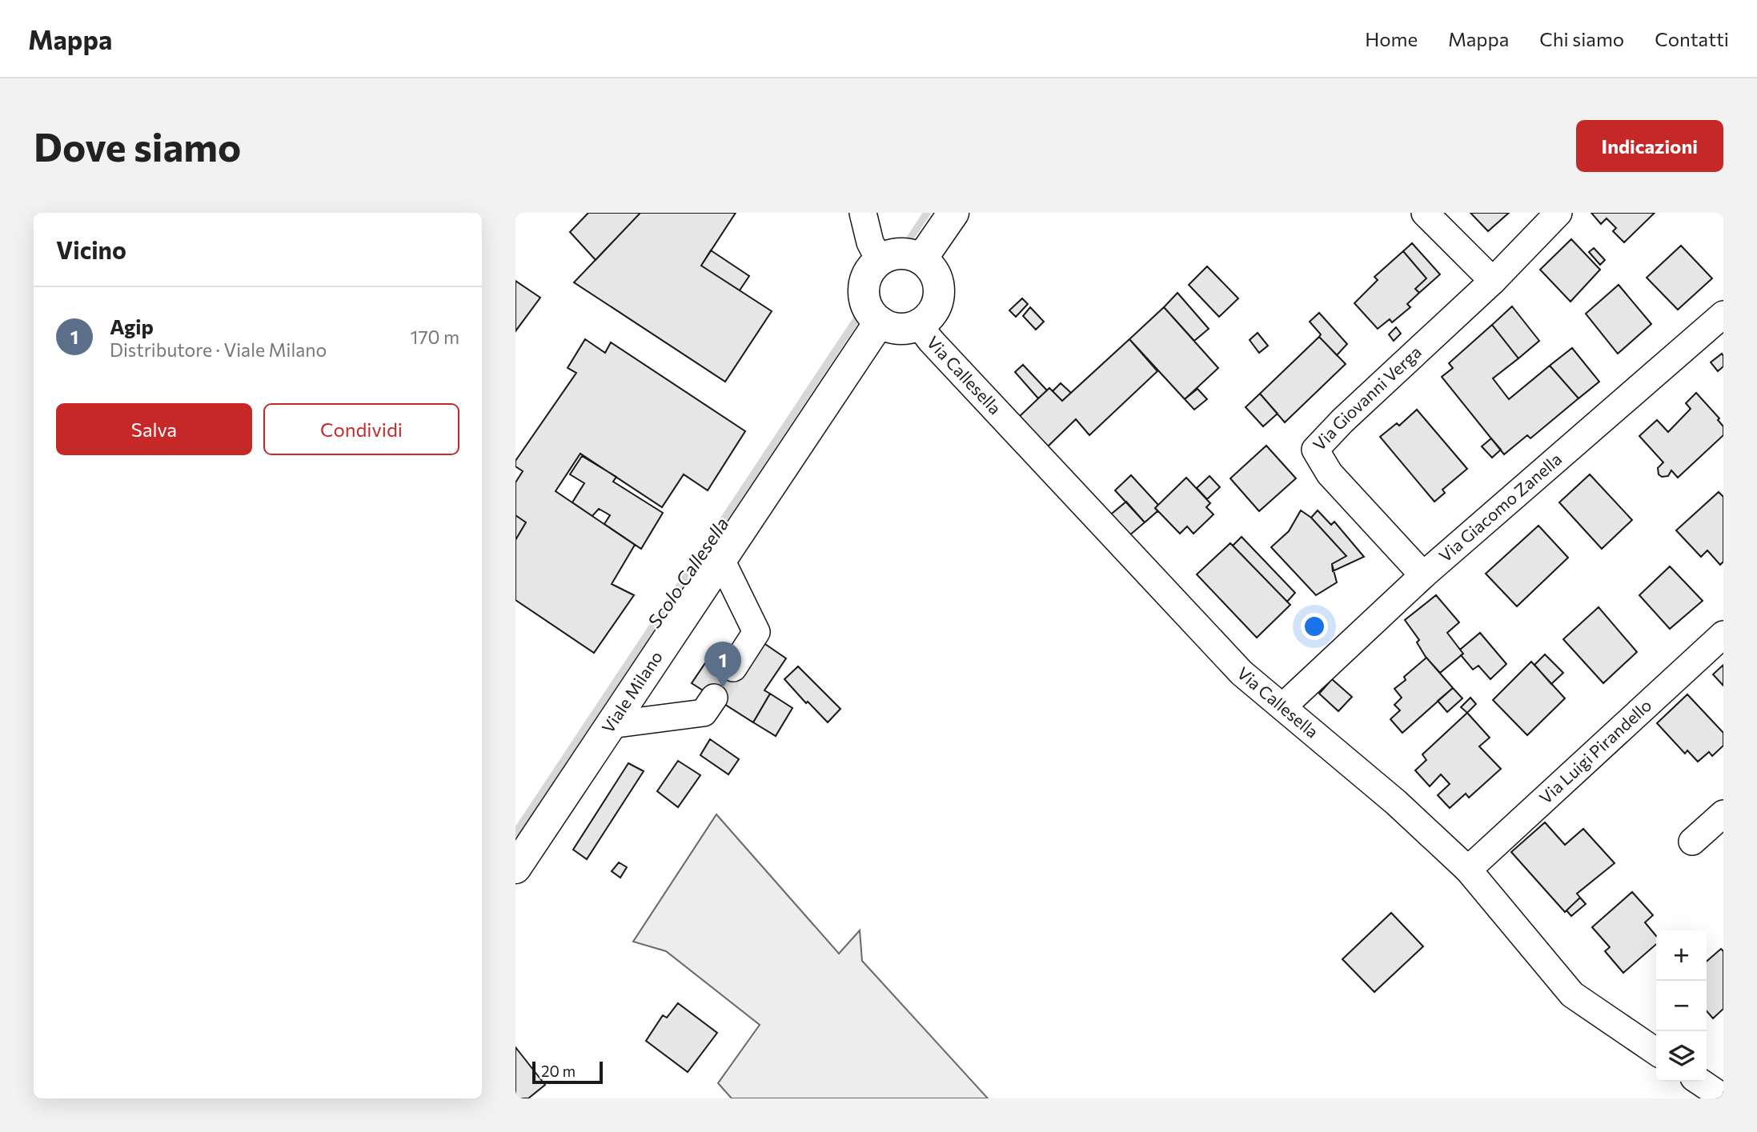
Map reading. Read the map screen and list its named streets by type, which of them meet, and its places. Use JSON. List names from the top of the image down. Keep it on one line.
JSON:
{"streets":{"main road":["Viale Milano"],"street":["Via Callesella","Via Giovanni Verga","Via Giacomo Zanella","Via Luigi Pirandello"]},"crossings":[["Via Callesella","Via Giacomo Zanella"],["Via Callesella","Viale Milano"],["Via Callesella","Via Luigi Pirandello"],["Via Giovanni Verga","Via Giacomo Zanella"]],"water":["Scolo Callesella"],"scale_bar":"20 m","page":{"header":"Mappa","nav":["Home","Mappa","Chi siamo","Contatti"],"buttons":["Indicazioni",["Salva","Condividi"]],"title":"Dove siamo","heading":"Vicino","list":[{"mark":"1","name":"Agip","note":"Distributore · Viale Milano","value":"170 m"}],"pins":"1","map_buttons":["+","−"],"scale":"20 m"}}
